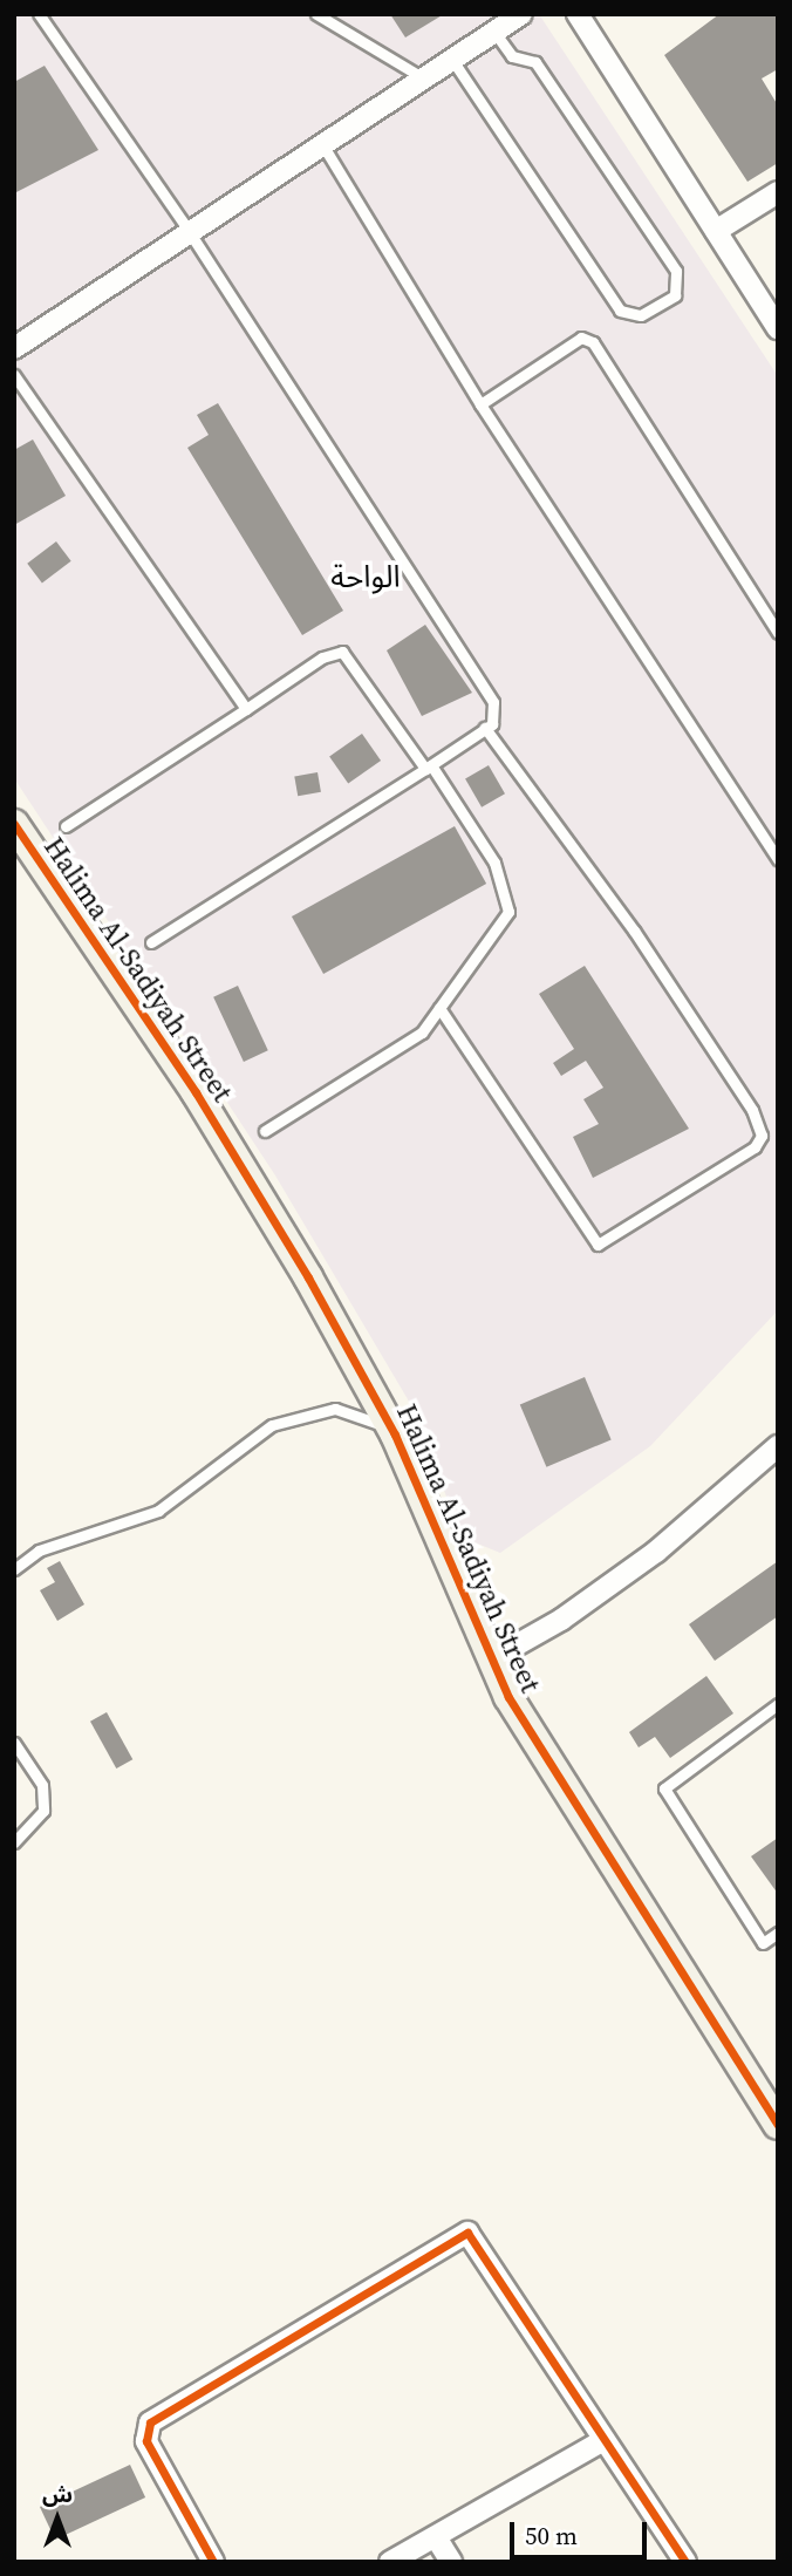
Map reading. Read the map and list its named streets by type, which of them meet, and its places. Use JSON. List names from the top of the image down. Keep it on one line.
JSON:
{"streets":{"street":["Halima Al-Sadiyah Street"]},"districts":["الواحة"],"scale_bar":"50 m","north":"top"}
